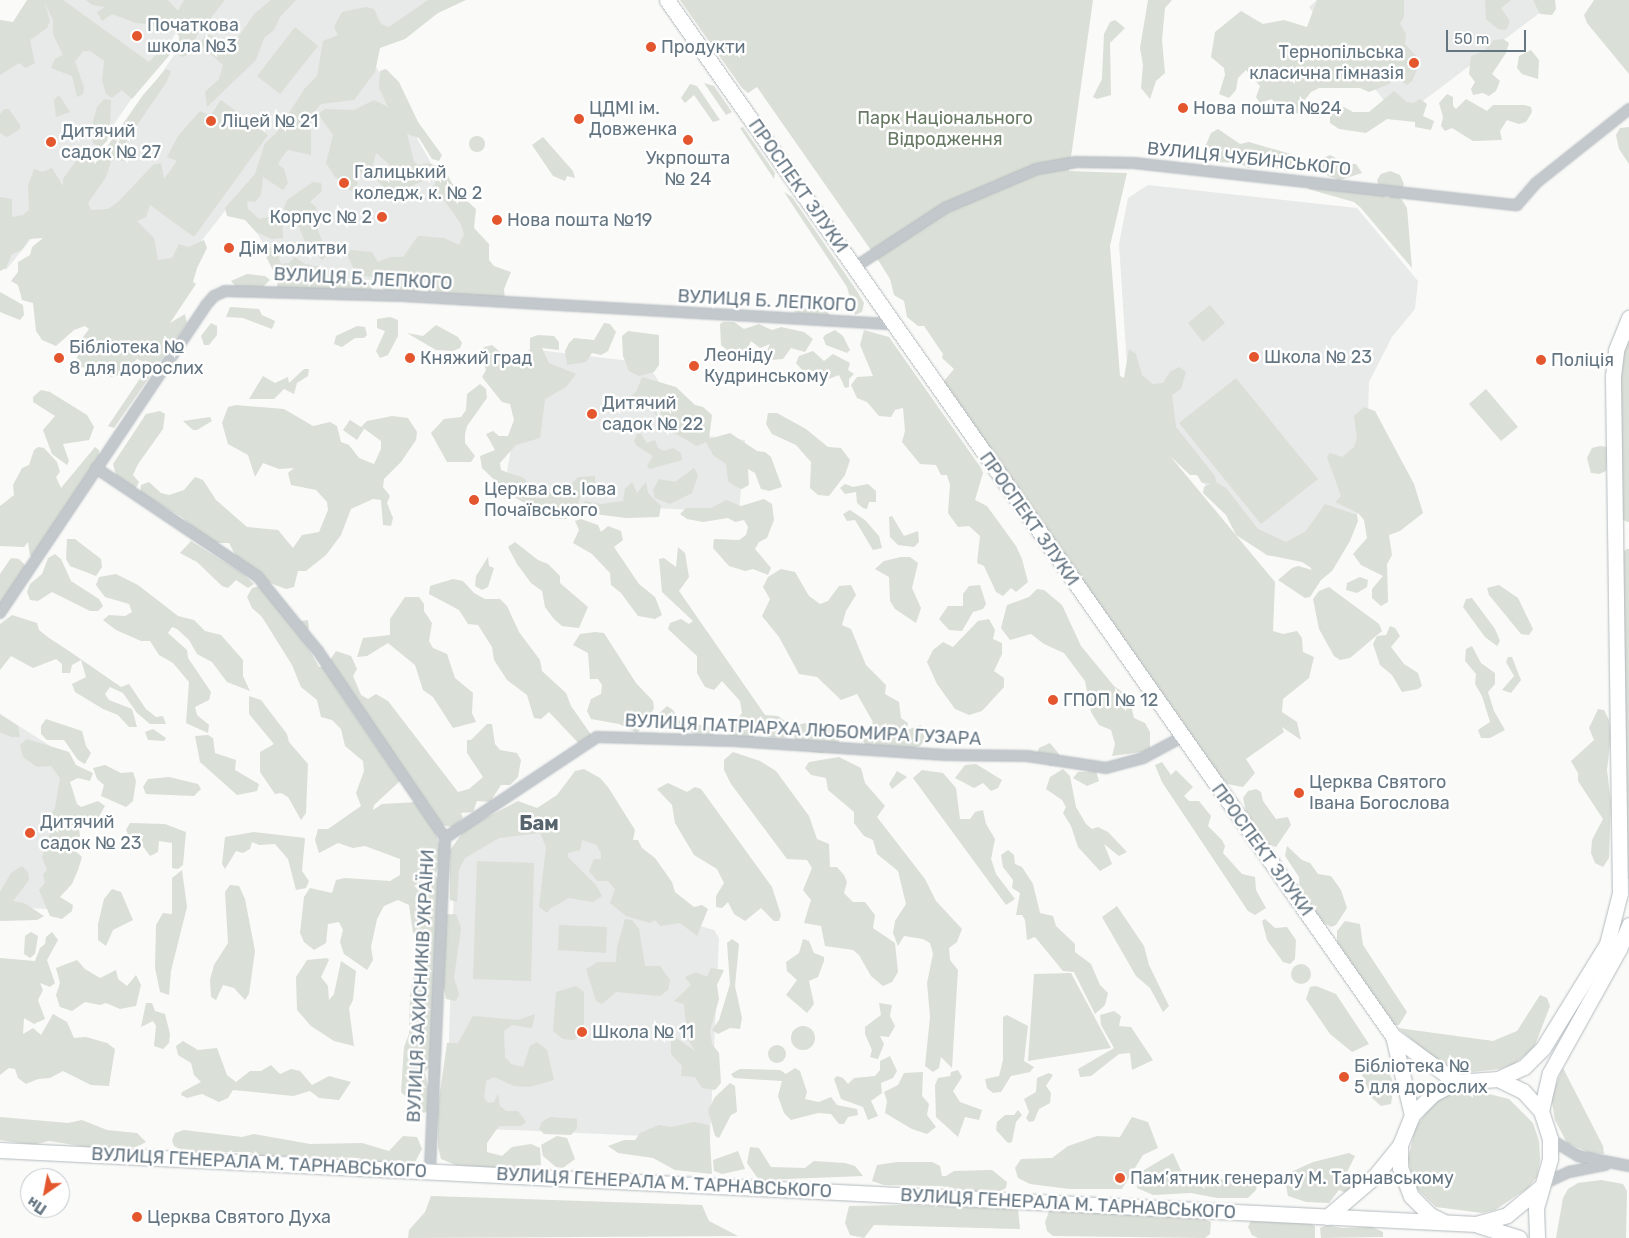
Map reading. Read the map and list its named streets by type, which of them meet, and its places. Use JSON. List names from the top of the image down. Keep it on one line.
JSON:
{"streets":{"main road":["ПРОСПЕКТ ЗЛУКИ","ВУЛИЦЯ ГЕНЕРАЛА М. ТАРНАВСЬКОГО"],"street":["ВУЛИЦЯ ЧУБИНСЬКОГО","ВУЛИЦЯ Б. ЛЕПКОГО","ВУЛИЦЯ ПАТРІАРХА ЛЮБОМИРА ГУЗАРА","ВУЛИЦЯ ЗАХИСНИКІВ УКРАЇНИ"]},"crossings":[["ВУЛИЦЯ ЧУБИНСЬКОГО","ПРОСПЕКТ ЗЛУКИ"],["ПРОСПЕКТ ЗЛУКИ","ВУЛИЦЯ Б. ЛЕПКОГО"],["ПРОСПЕКТ ЗЛУКИ","ВУЛИЦЯ ПАТРІАРХА ЛЮБОМИРА ГУЗАРА"],["ПРОСПЕКТ ЗЛУКИ","ВУЛИЦЯ ГЕНЕРАЛА М. ТАРНАВСЬКОГО"],["ВУЛИЦЯ Б. ЛЕПКОГО","ВУЛИЦЯ ЗАХИСНИКІВ УКРАЇНИ"],["ВУЛИЦЯ ПАТРІАРХА ЛЮБОМИРА ГУЗАРА","ВУЛИЦЯ ЗАХИСНИКІВ УКРАЇНИ"],["ВУЛИЦЯ ЗАХИСНИКІВ УКРАЇНИ","ВУЛИЦЯ ГЕНЕРАЛА М. ТАРНАВСЬКОГО"]],"districts":["Бам"],"parks":["Парк Національного Відродження"],"places":["Початкова школа №3","Продукти","Тернопільська класична гімназія","Нова пошта №24","ЦДМІ ім. Довженка","Ліцей № 21","Укрпошта № 24","Дитячий садок № 27","Галицький коледж, к. № 2","Корпус № 2","Нова пошта №19","Дім молитви","Школа № 23","Бібліотека № 8 для дорослих","Княжий град","Поліція","Леоніду Кудринському","Дитячий садок № 22","Церква св. Іова Почаївського","ГПОП № 12","Церква Святого Івана Богослова","Дитячий садок № 23","Школа № 11","Бібліотека № 5 для дорослих","Пам’ятник генералу М. Тарнавському","Церква Святого Духа"],"scale_bar":"50 m","north":"bottom left"}
